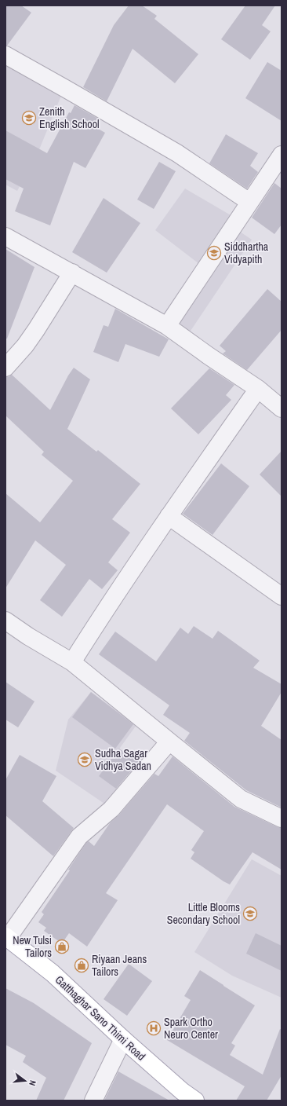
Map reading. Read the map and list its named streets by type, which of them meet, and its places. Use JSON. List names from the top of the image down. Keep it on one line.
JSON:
{"streets":{"main road":["Gatthaghar Sano Thimi Road"]},"places":{"school or university":["Zenith English School","Siddhartha Vidyapith","Sudha Sagar Vidhya Sadan","Little Blooms Secondary School"],"shop":["New Tulsi Tailors","Riyaan Jeans Tailors"],"hospital":["Spark Ortho Neuro Center"]},"north":"right"}
